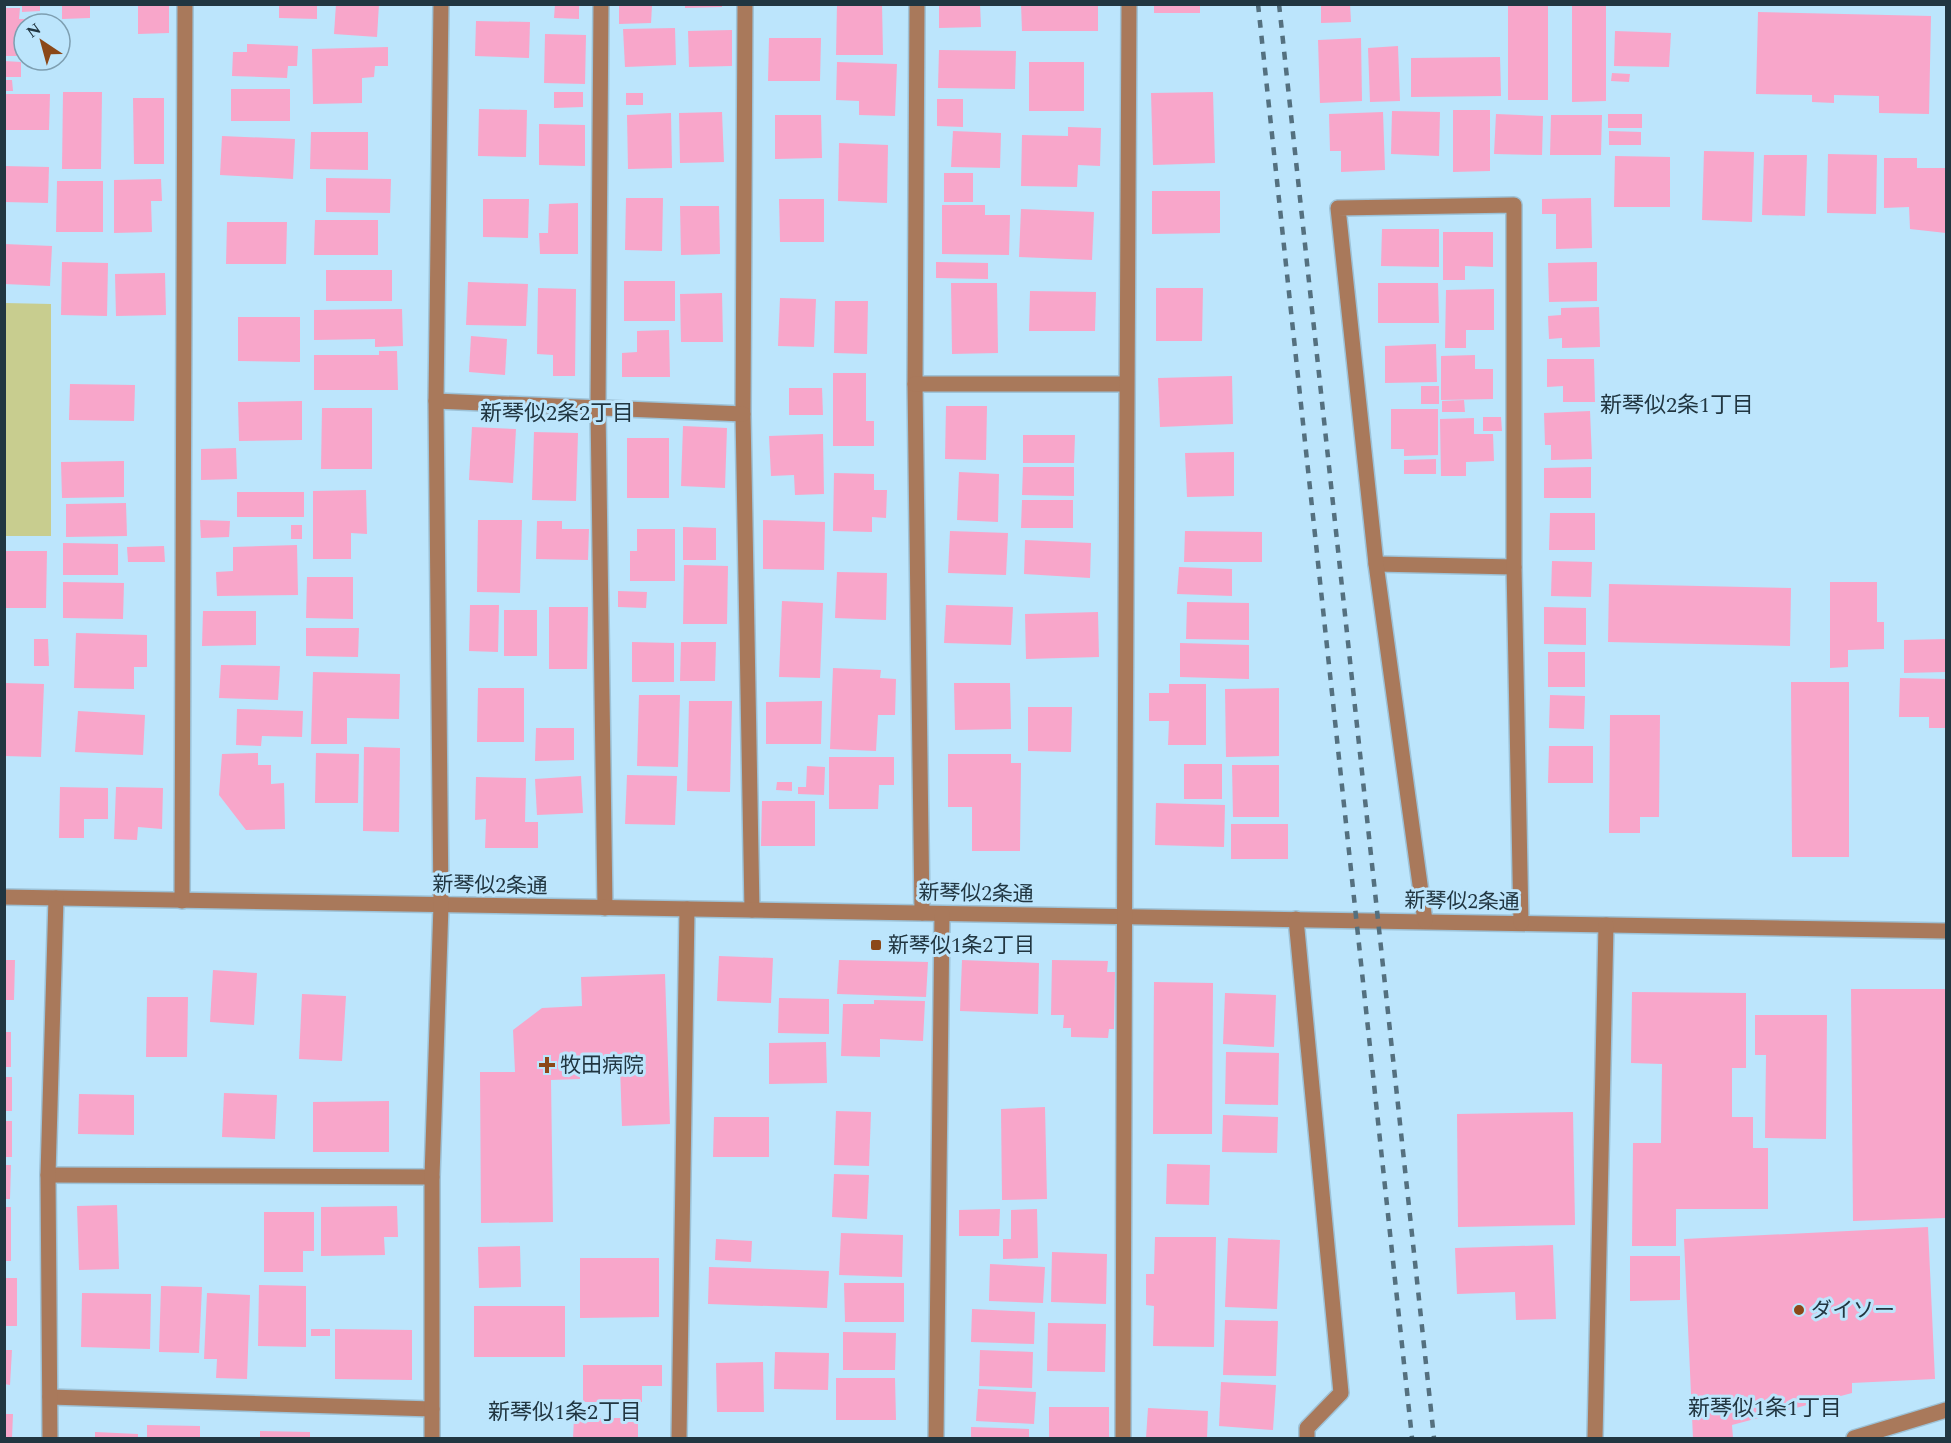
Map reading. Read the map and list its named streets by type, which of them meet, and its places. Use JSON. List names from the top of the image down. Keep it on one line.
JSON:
{"streets":{"street":["新琴似2条通"]},"districts":["新琴似2条1丁目","新琴似2条2丁目","新琴似1条1丁目","新琴似1条2丁目"],"places":{"transit":["新琴似1条2丁目"],"health":["牧田病院"],"other":["ダイソー"]},"north":"top left"}
